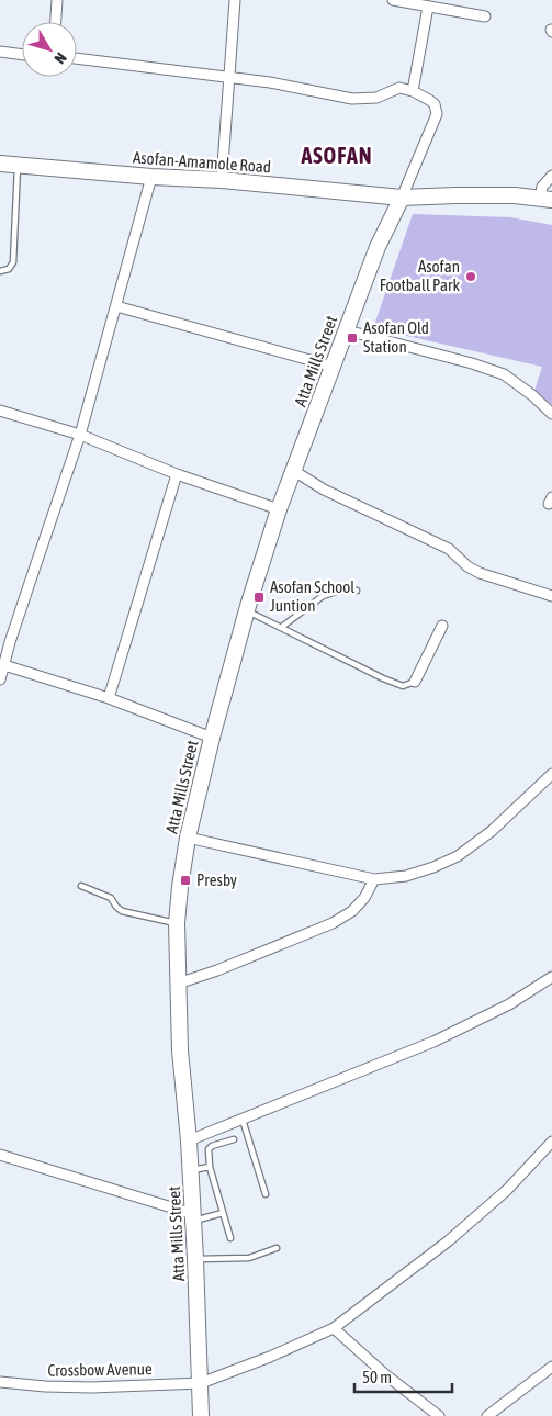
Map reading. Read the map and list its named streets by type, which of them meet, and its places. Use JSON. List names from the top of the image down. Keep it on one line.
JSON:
{"streets":{"main road":["Asofan-Amamole Road","Atta Mills Street"],"street":["Crossbow Avenue"]},"crossings":[["Asofan-Amamole Road","Atta Mills Street"],["Atta Mills Street","Crossbow Avenue"]],"districts":["ASOFAN"],"places":{"other":["Asofan Football Park"],"transit":["Asofan Old Station","Asofan School Juntion","Presby"]},"scale_bar":"50 m","north":"bottom right"}
